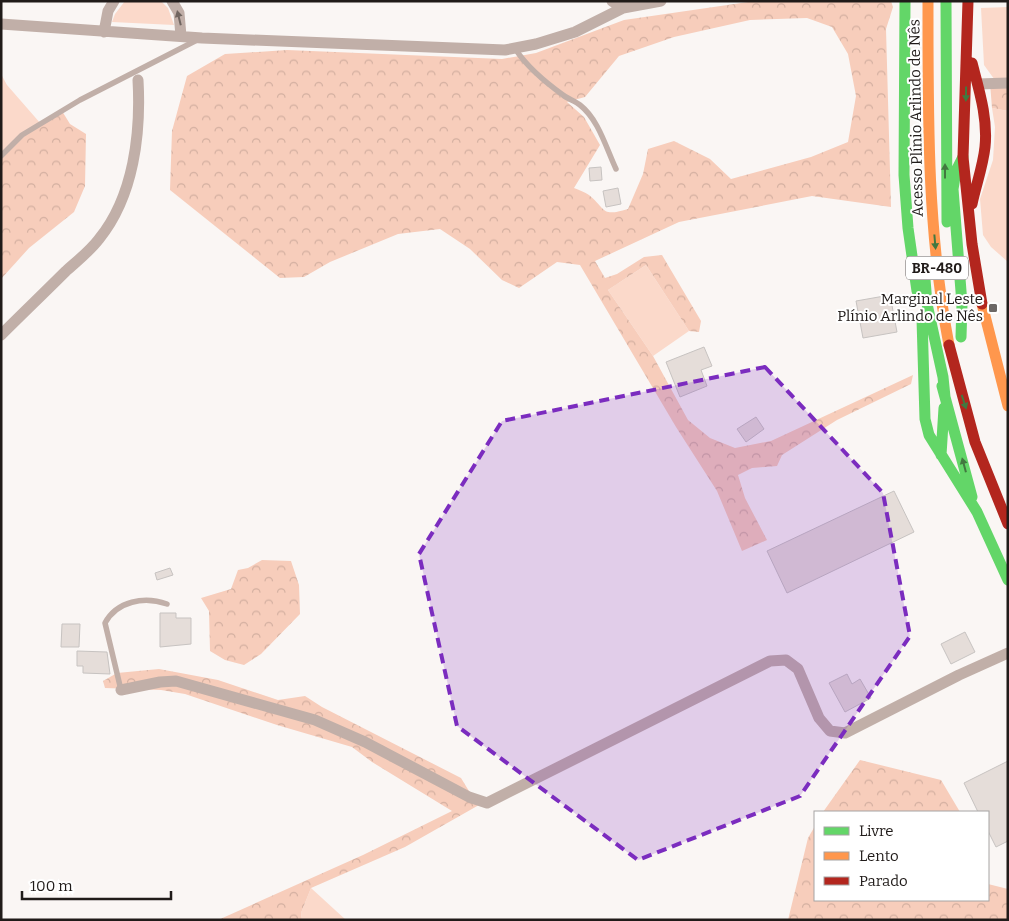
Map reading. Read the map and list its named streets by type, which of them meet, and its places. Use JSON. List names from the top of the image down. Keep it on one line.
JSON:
{"streets":{"main road":["Acesso Plínio Arlindo de Nês","BR-480"]},"places":{"transit":["Marginal Leste Plínio Arlindo de Nês"]},"legend":["Livre","Lento","Parado"],"scale_bar":"100 m"}
